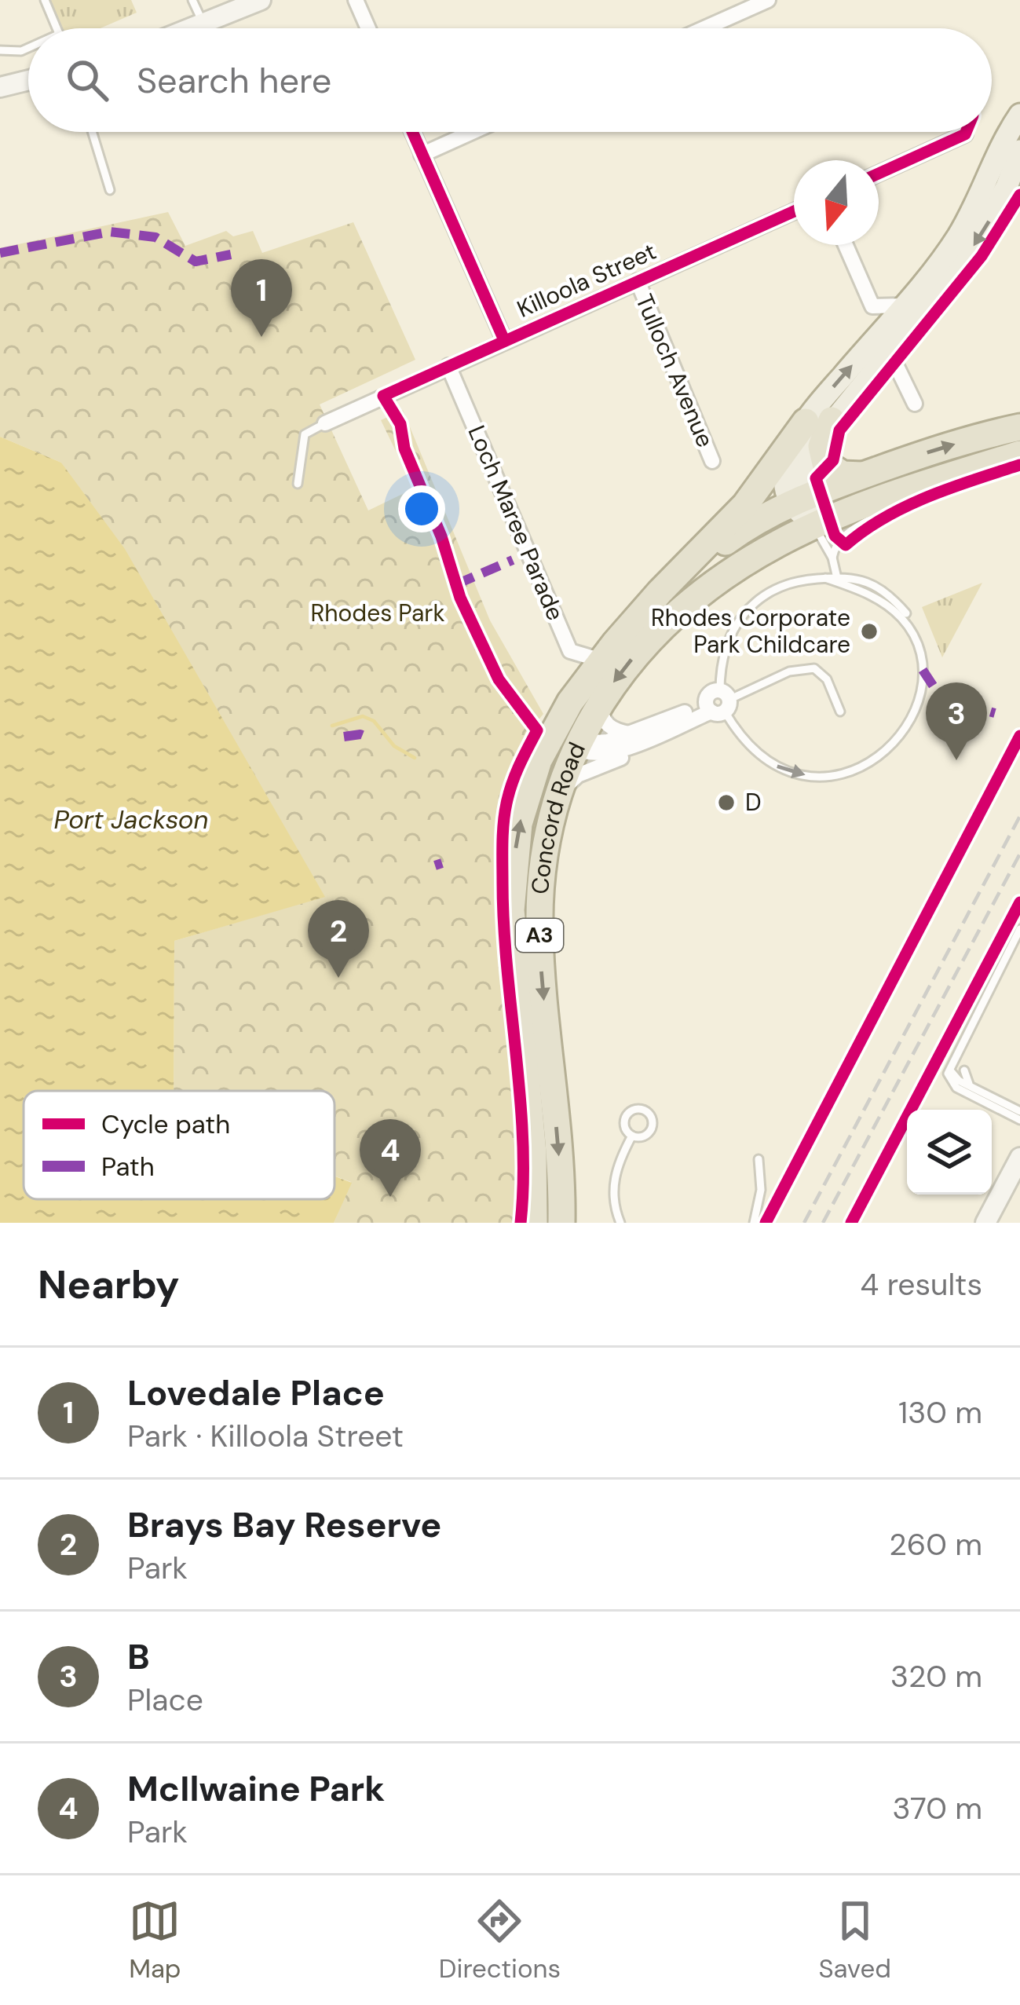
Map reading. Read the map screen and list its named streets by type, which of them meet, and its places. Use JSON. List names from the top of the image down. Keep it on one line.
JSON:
{"streets":{"highway":["Concord Road","A3"],"street":["Killoola Street","Tulloch Avenue","Loch Maree Parade"]},"crossings":[["Killoola Street","Tulloch Avenue"],["Killoola Street","Loch Maree Parade"],["Loch Maree Parade","Concord Road"],["Concord Road","A3"]],"water":["Port Jackson"],"parks":["Rhodes Park"],"places":["Rhodes Corporate Park Childcare","D"],"legend":["Cycle path","Path"],"north":"bottom","page":{"search":"Search here","pins":["1","3","2","4"],"heading":["Nearby","4 results"],"list":[{"mark":"1","name":"Lovedale Place","note":"Park · Killoola Street","value":"130 m"},{"mark":"2","name":"Brays Bay Reserve","note":"Park","value":"260 m"},{"mark":"3","name":"B","note":"Place","value":"320 m"},{"mark":"4","name":"McIlwaine Park","note":"Park","value":"370 m"}],"nav":["Map","Directions","Saved"]}}
